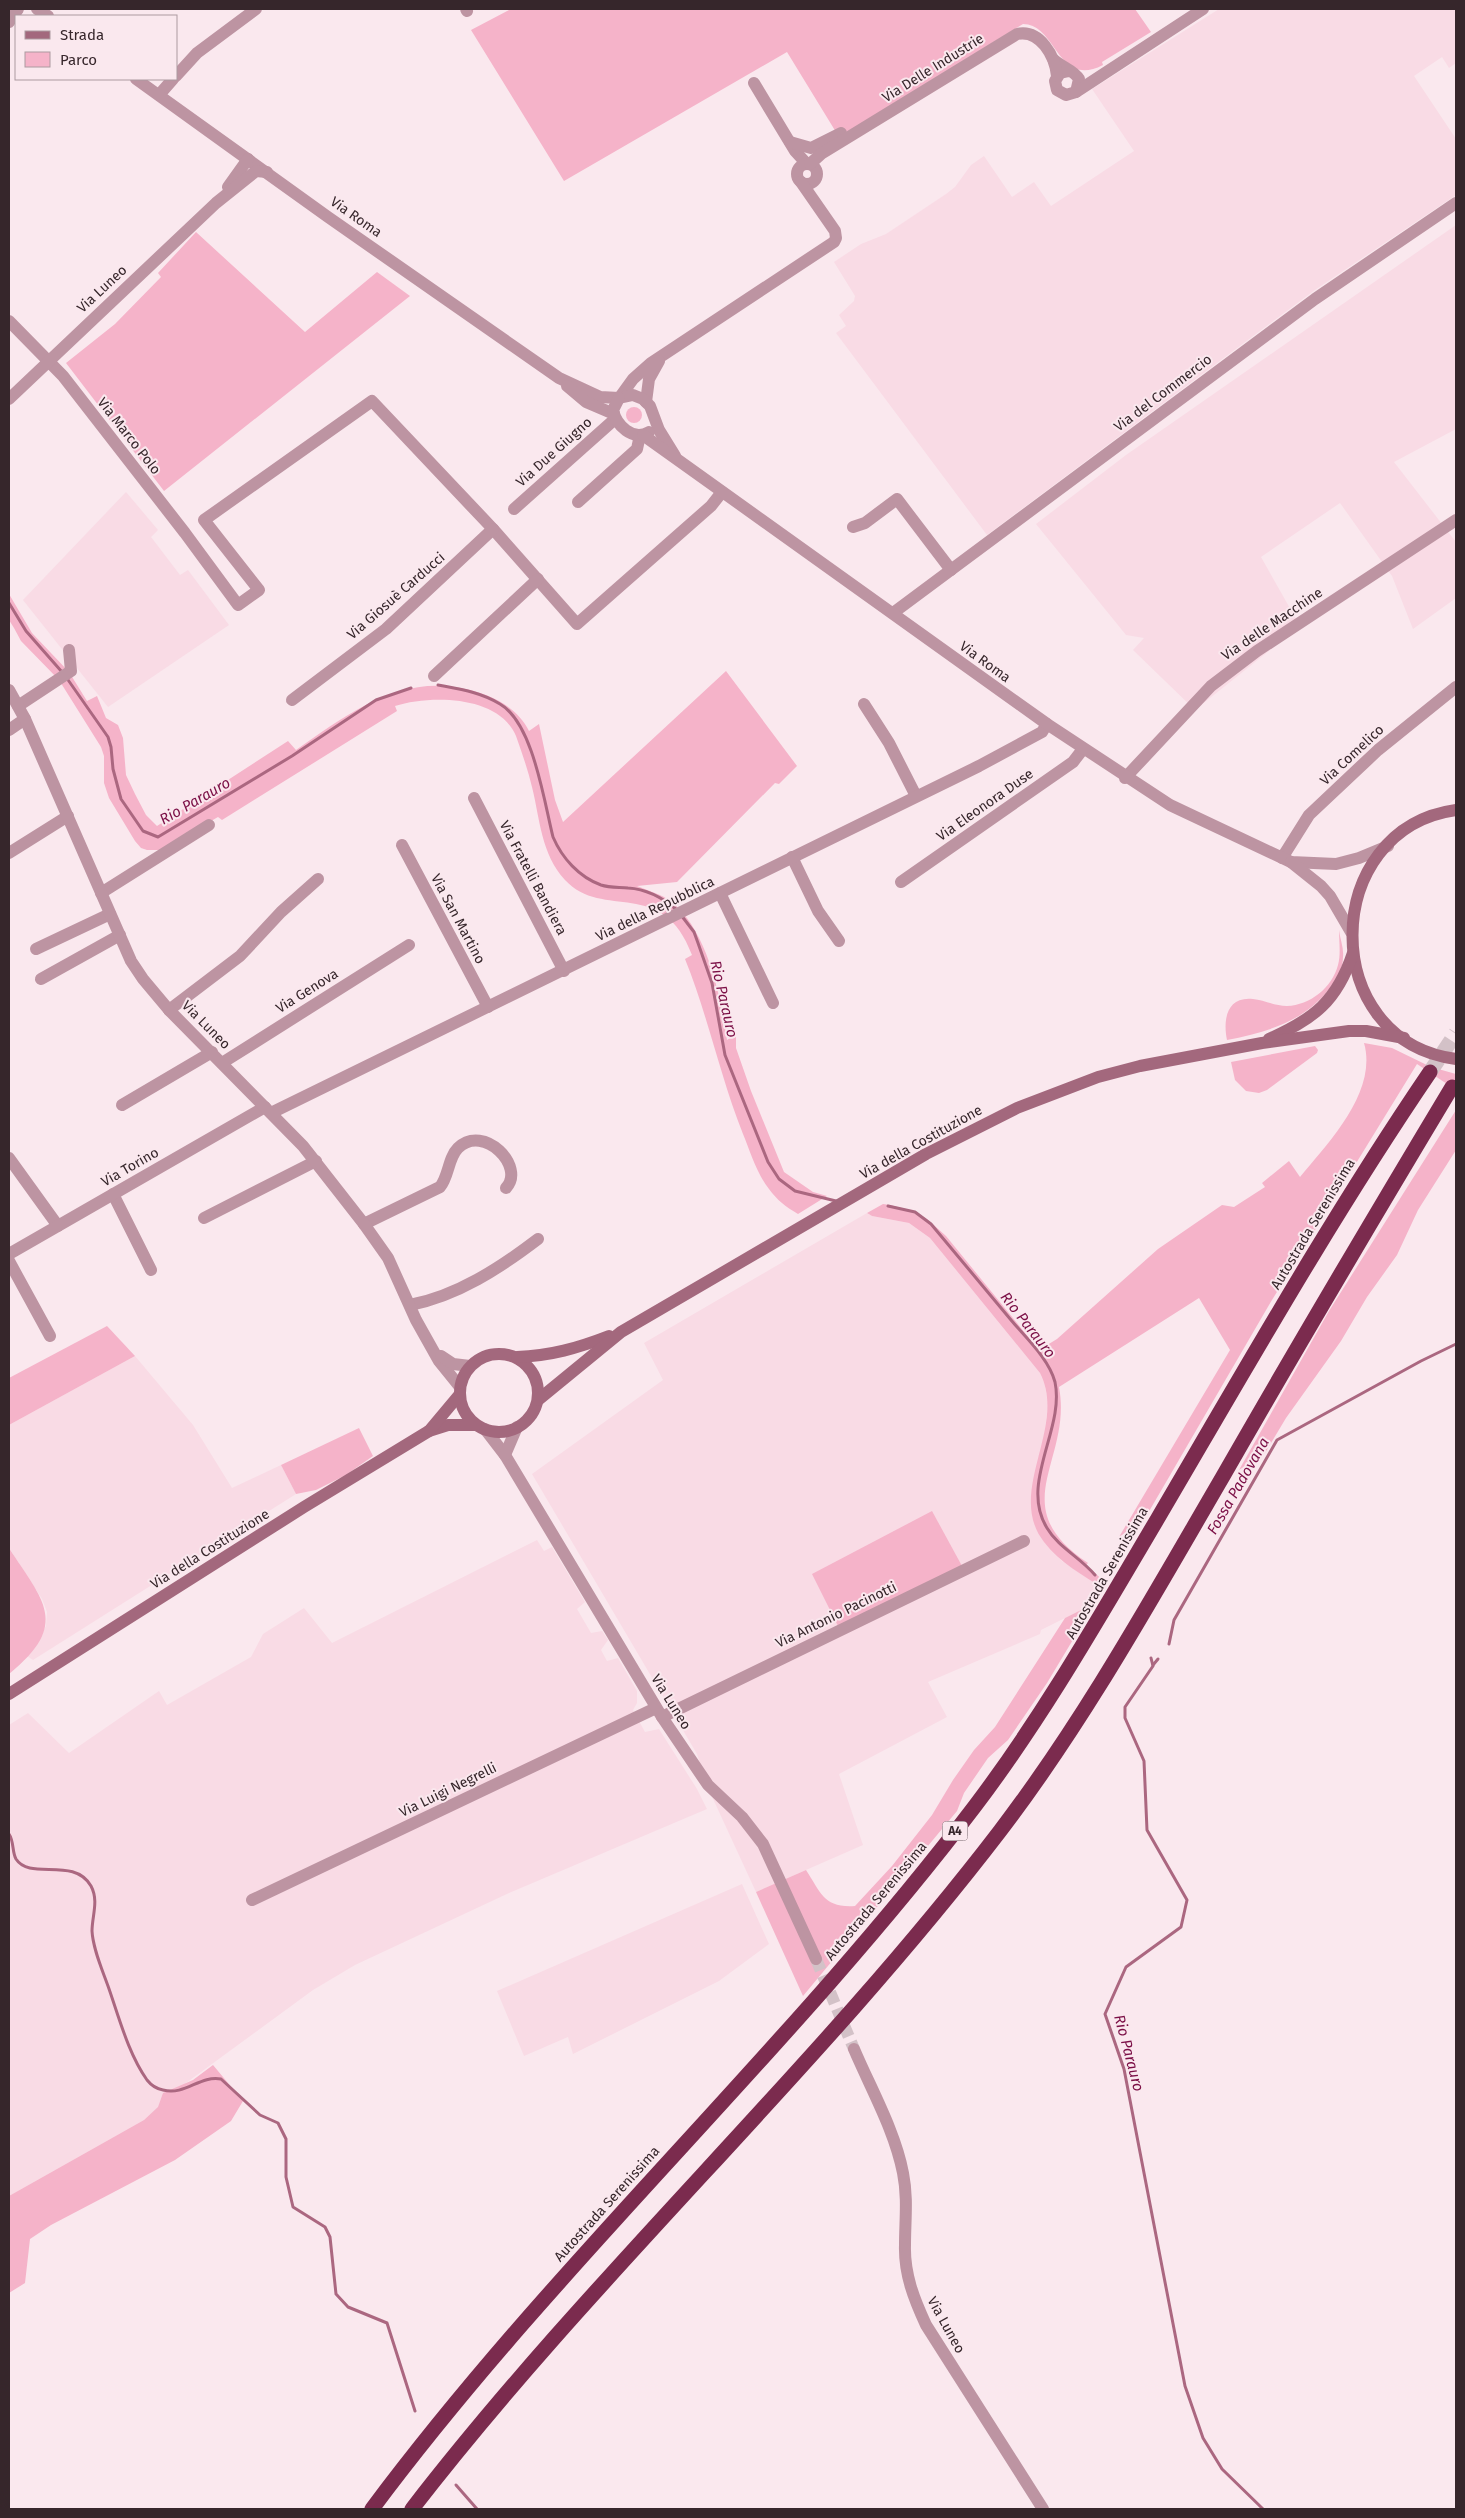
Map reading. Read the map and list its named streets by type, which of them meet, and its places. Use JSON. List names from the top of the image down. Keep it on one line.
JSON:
{"streets":{"highway":["Autostrada Serenissima","A4"],"main road":["Via della Costituzione"],"street":["Via Delle Industrie","Via Roma","Via Luneo","Via del Commercio","Via Marco Polo","Via Due Giugno","Via Giosuè Carducci","Via delle Macchine","Via Comelico","Via Eleonora Duse","Via Fratelli Bandiera","Via della Repubblica","Via San Martino","Via Genova","Via Torino","Via Antonio Pacinotti","Via Luigi Negrelli"]},"crossings":[["Via Roma","Via Luneo"],["Via Roma","Via del Commercio"],["Via Roma","Via Due Giugno"],["Via Roma","Via delle Macchine"],["Via Roma","Via Comelico"],["Via Roma","Via Eleonora Duse"],["Via Roma","Via della Repubblica"],["Via Luneo","Via Marco Polo"],["Via Luneo","Via della Repubblica"],["Via Luneo","Via Genova"],["Via Luneo","Via della Costituzione"],["Via Luneo","Via Torino"],["Via Luneo","Via Antonio Pacinotti"],["Via Luneo","Via Luigi Negrelli"],["Via Fratelli Bandiera","Via della Repubblica"],["Via della Repubblica","Via San Martino"],["Via della Repubblica","Via Torino"],["Via Antonio Pacinotti","Via Luigi Negrelli"]],"water":["Rio Parauro","Fossa Padovana"],"legend":["Strada","Parco"]}
